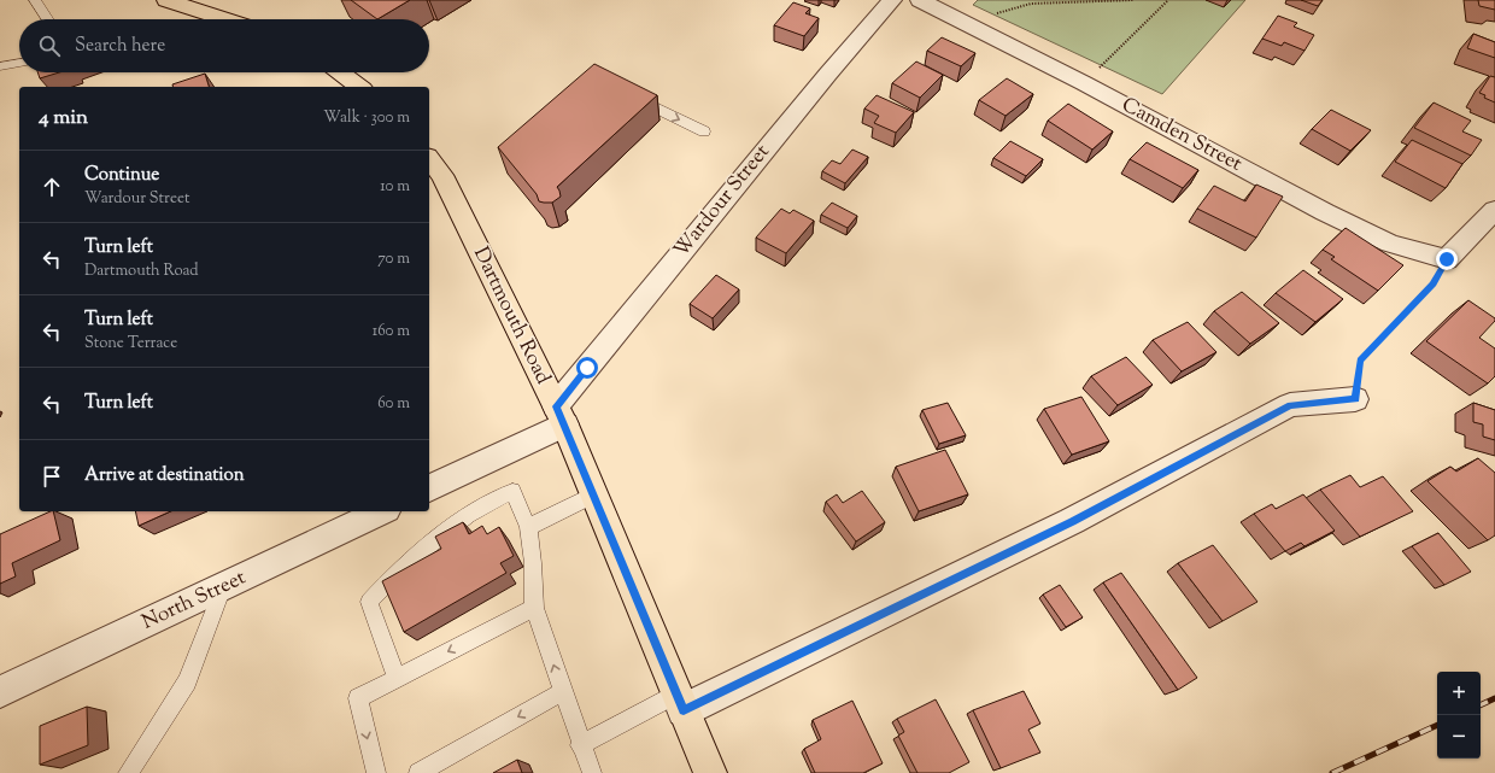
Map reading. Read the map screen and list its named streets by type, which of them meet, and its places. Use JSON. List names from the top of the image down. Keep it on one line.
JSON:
{"streets":{"main road":["Dartmouth Road"],"street":["Camden Street","Wardour Street","North Street"]},"crossings":[["Wardour Street","Dartmouth Road"]],"page":{"search":"Search here","heading":["4 min","Walk · 300 m"],"list":[["Continue","Wardour Street","10 m"],["Turn left","Dartmouth Road","70 m"],["Turn left","Stone Terrace","160 m"],["Turn left","60 m"],"Arrive at destination"],"map_buttons":["+","−"]}}
